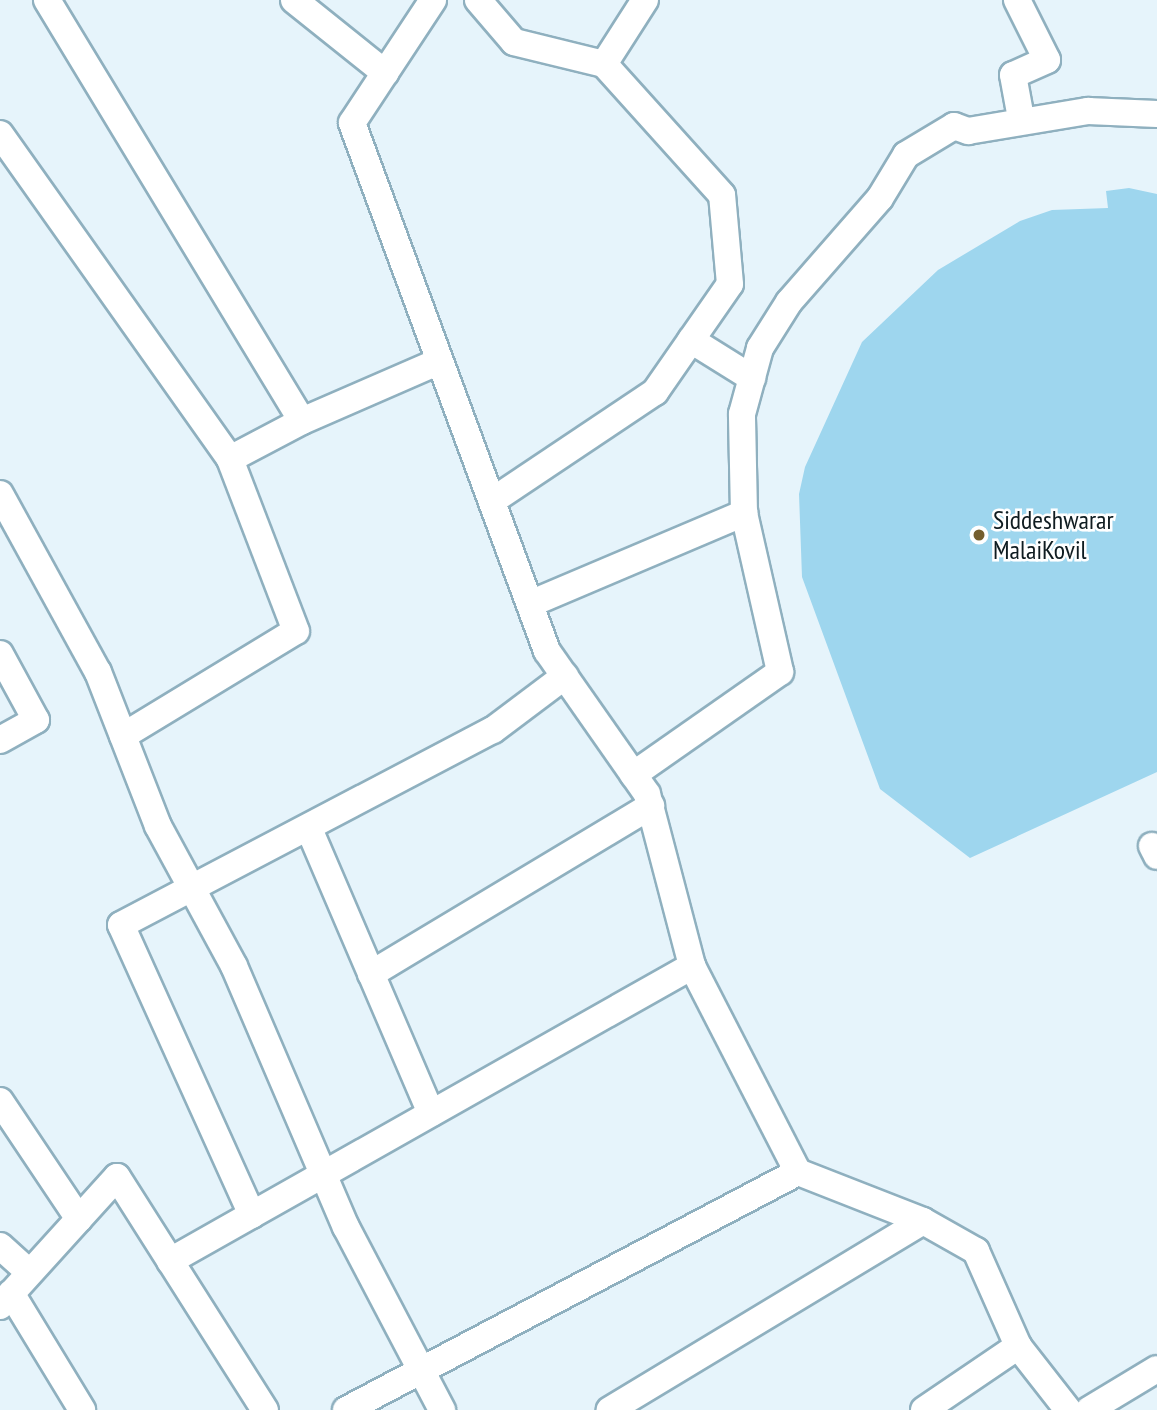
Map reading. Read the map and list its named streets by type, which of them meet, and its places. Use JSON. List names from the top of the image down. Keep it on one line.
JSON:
{"places":["Siddeshwarar MalaiKovil"]}
